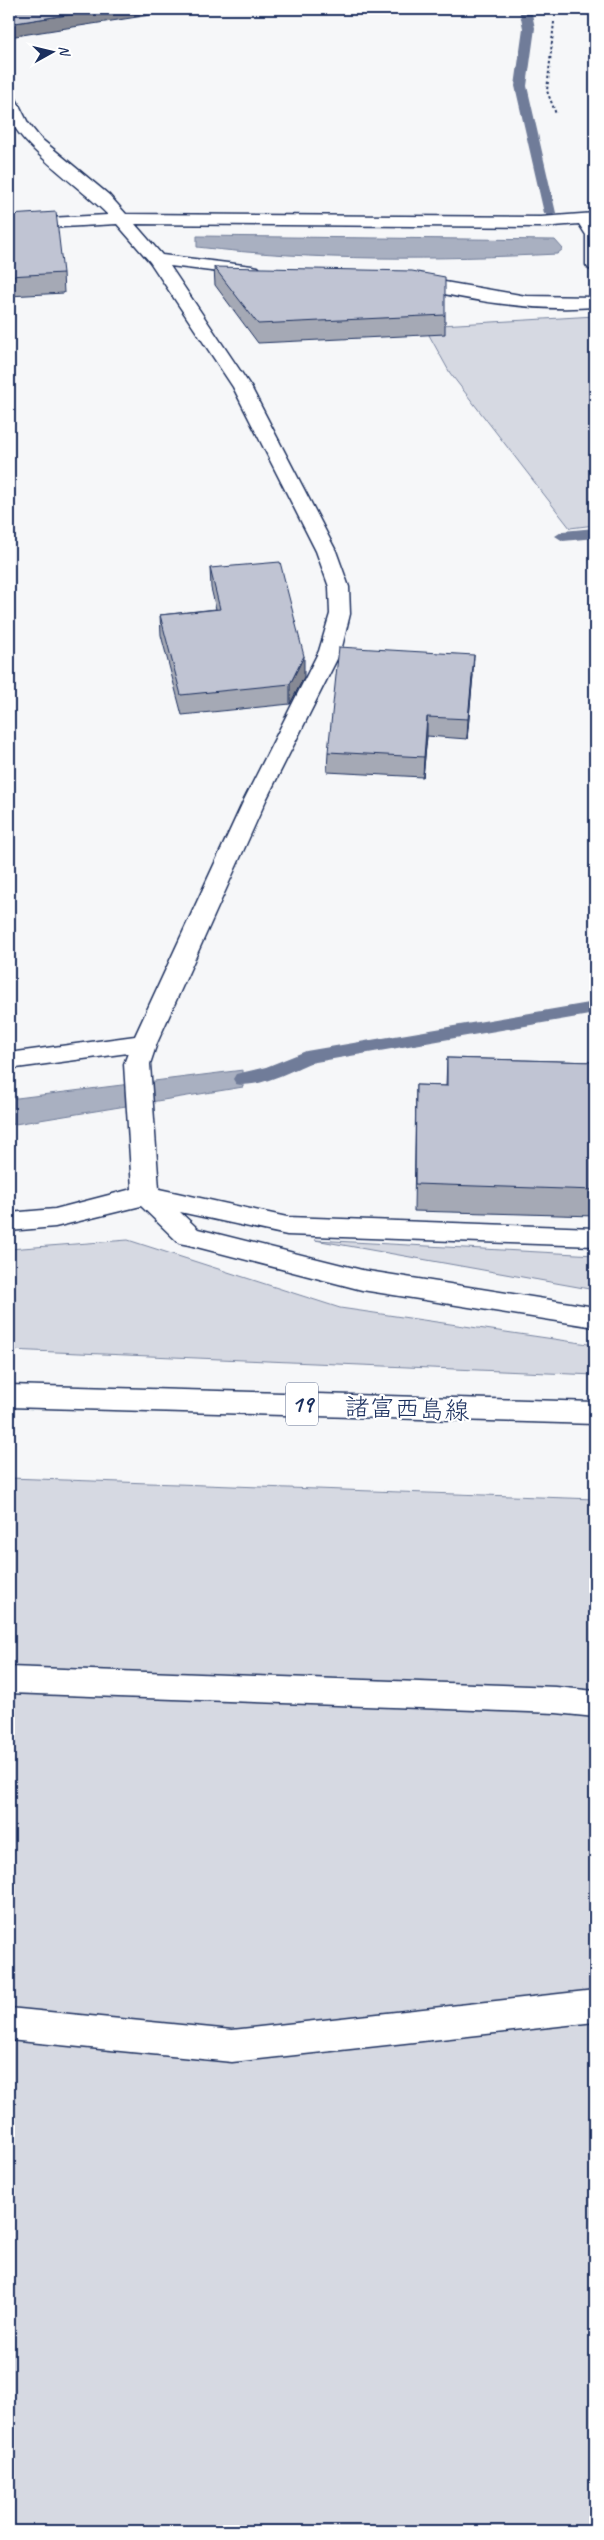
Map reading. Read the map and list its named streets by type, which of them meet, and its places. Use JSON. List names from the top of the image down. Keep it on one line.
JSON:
{"streets":{"street":["19","諸富西島線"]},"north":"right"}
